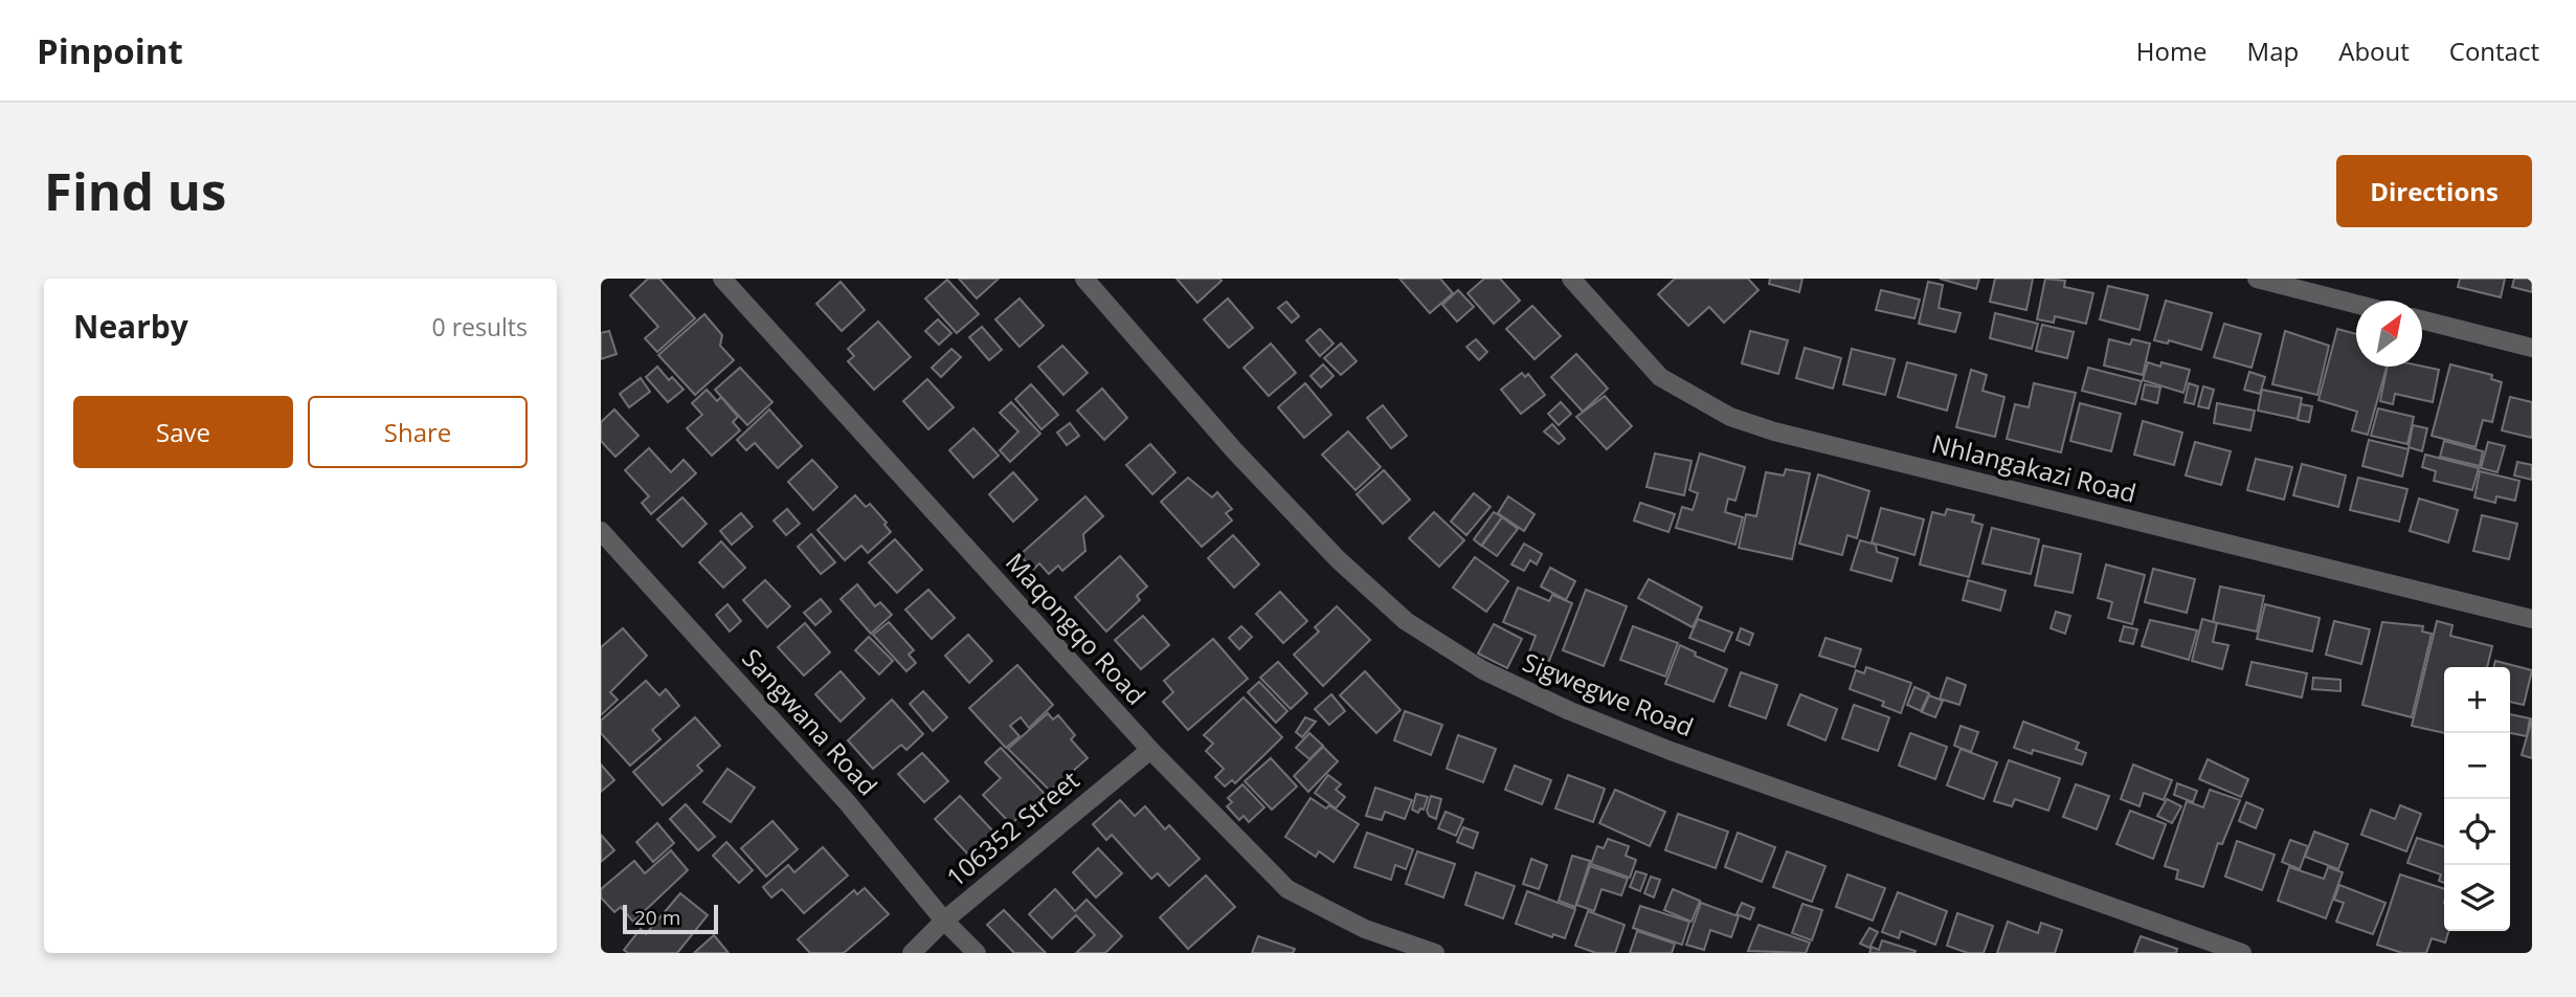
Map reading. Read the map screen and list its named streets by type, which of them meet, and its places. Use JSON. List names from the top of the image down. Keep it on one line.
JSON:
{"streets":{"street":["Nhlangakazi Road","Maqongqo Road","Sigwegwe Road","Sangwana Road","106352 Street"]},"crossings":[["Maqongqo Road","106352 Street"],["Sangwana Road","106352 Street"]],"scale_bar":"20 m","north":"top right","page":{"header":"Pinpoint","nav":["Home","Map","About","Contact"],"buttons":["Directions",["Save","Share"]],"title":"Find us","heading":["Nearby","0 results"],"map_buttons":["+","−"],"scale":"20 m"}}
